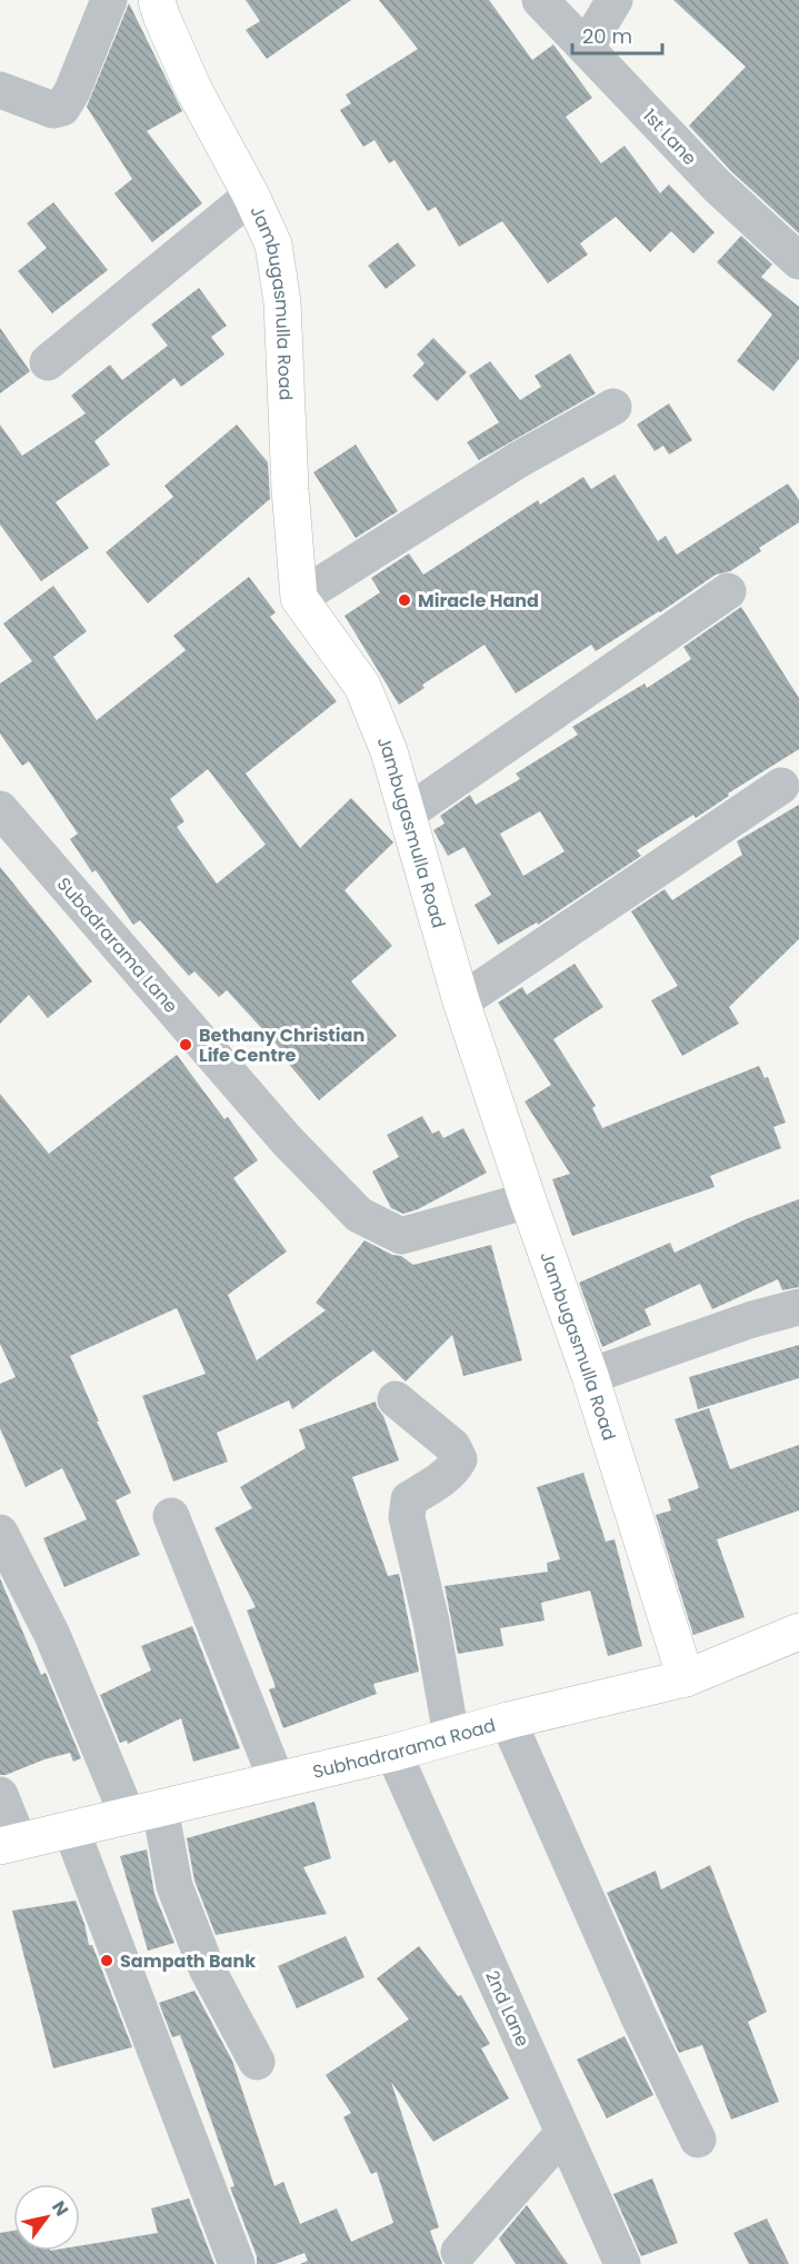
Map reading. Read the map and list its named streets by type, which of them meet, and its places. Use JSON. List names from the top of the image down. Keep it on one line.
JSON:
{"streets":{"street":["1st Lane","Jambugasmulla Road","Subadrarama Lane","Subhadrarama Road","2nd Lane"]},"crossings":[["Jambugasmulla Road","Subadrarama Lane"],["Jambugasmulla Road","Subhadrarama Road"],["Subhadrarama Road","2nd Lane"]],"places":["Miracle Hand","Bethany Christian Life Centre","Sampath Bank"],"scale_bar":"20 m","north":"top right"}
